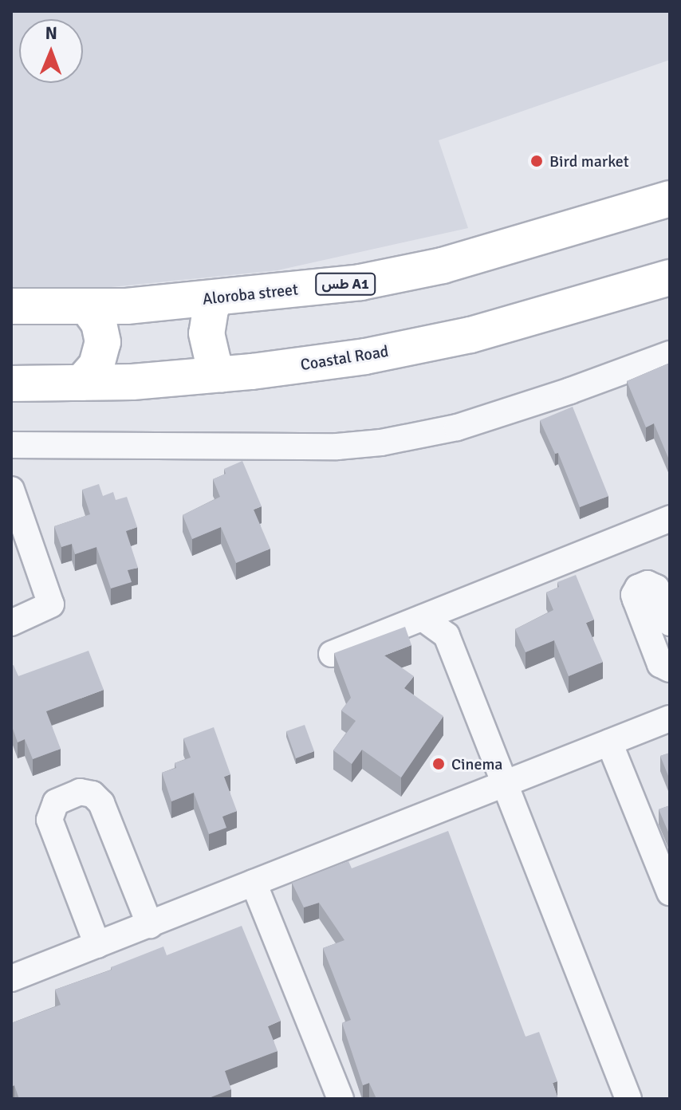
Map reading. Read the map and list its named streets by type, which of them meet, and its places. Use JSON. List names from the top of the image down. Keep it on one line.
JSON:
{"streets":{"highway":["طس A1","Aloroba street","Coastal Road"]},"places":["Bird market","Cinema"],"north":"top"}
